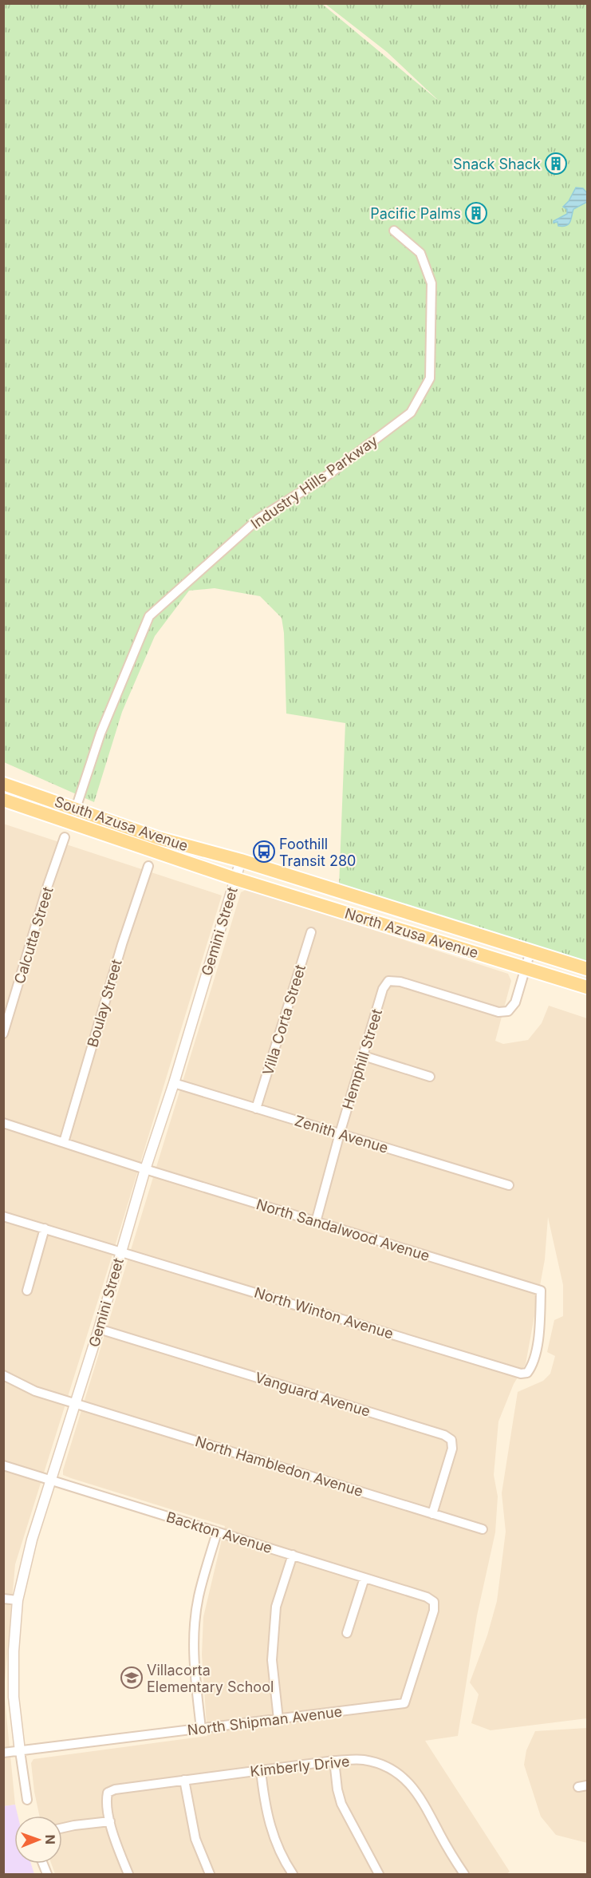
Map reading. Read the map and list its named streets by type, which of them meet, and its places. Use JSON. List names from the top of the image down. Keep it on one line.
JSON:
{"streets":{"main road":["South Azusa Avenue","North Azusa Avenue"],"street":["Industry Hills Parkway","Gemini Street","Calcutta Street","Boulay Street","Villa Corta Street","Hemphill Street","Zenith Avenue","North Sandalwood Avenue","North Winton Avenue","Vanguard Avenue","North Hambledon Avenue","Backton Avenue","North Shipman Avenue","Kimberly Drive"]},"crossings":[["Industry Hills Parkway","South Azusa Avenue"],["South Azusa Avenue","Gemini Street"],["South Azusa Avenue","North Azusa Avenue"],["Gemini Street","North Azusa Avenue"],["Gemini Street","Zenith Avenue"],["Gemini Street","North Sandalwood Avenue"],["Gemini Street","North Winton Avenue"],["Gemini Street","Vanguard Avenue"],["Gemini Street","North Hambledon Avenue"],["Gemini Street","Backton Avenue"],["Gemini Street","North Shipman Avenue"],["North Azusa Avenue","Hemphill Street"],["Boulay Street","North Sandalwood Avenue"],["Villa Corta Street","Zenith Avenue"],["Hemphill Street","Zenith Avenue"],["Hemphill Street","North Sandalwood Avenue"],["North Sandalwood Avenue","North Winton Avenue"],["Vanguard Avenue","North Hambledon Avenue"],["Backton Avenue","North Shipman Avenue"]],"places":{"building":["Snack Shack","Pacific Palms"],"bus stop":["Foothill Transit 280"],"school or university":["Villacorta Elementary School"]},"north":"right"}
